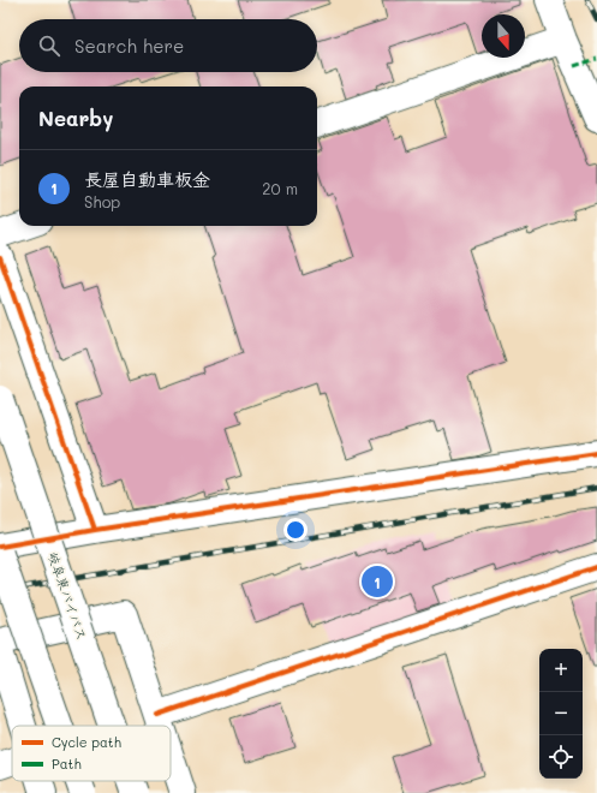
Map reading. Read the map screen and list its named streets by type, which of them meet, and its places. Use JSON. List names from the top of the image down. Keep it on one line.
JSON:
{"streets":{"main road":["岐阜東バイパス"]},"legend":["Cycle path","Path"],"north":"bottom","page":{"search":"Search here","heading":"Nearby","list":[{"mark":"1","name":"長屋自動車板金","note":"Shop","value":"20 m"}],"pins":"1","map_buttons":["+","−"]}}
